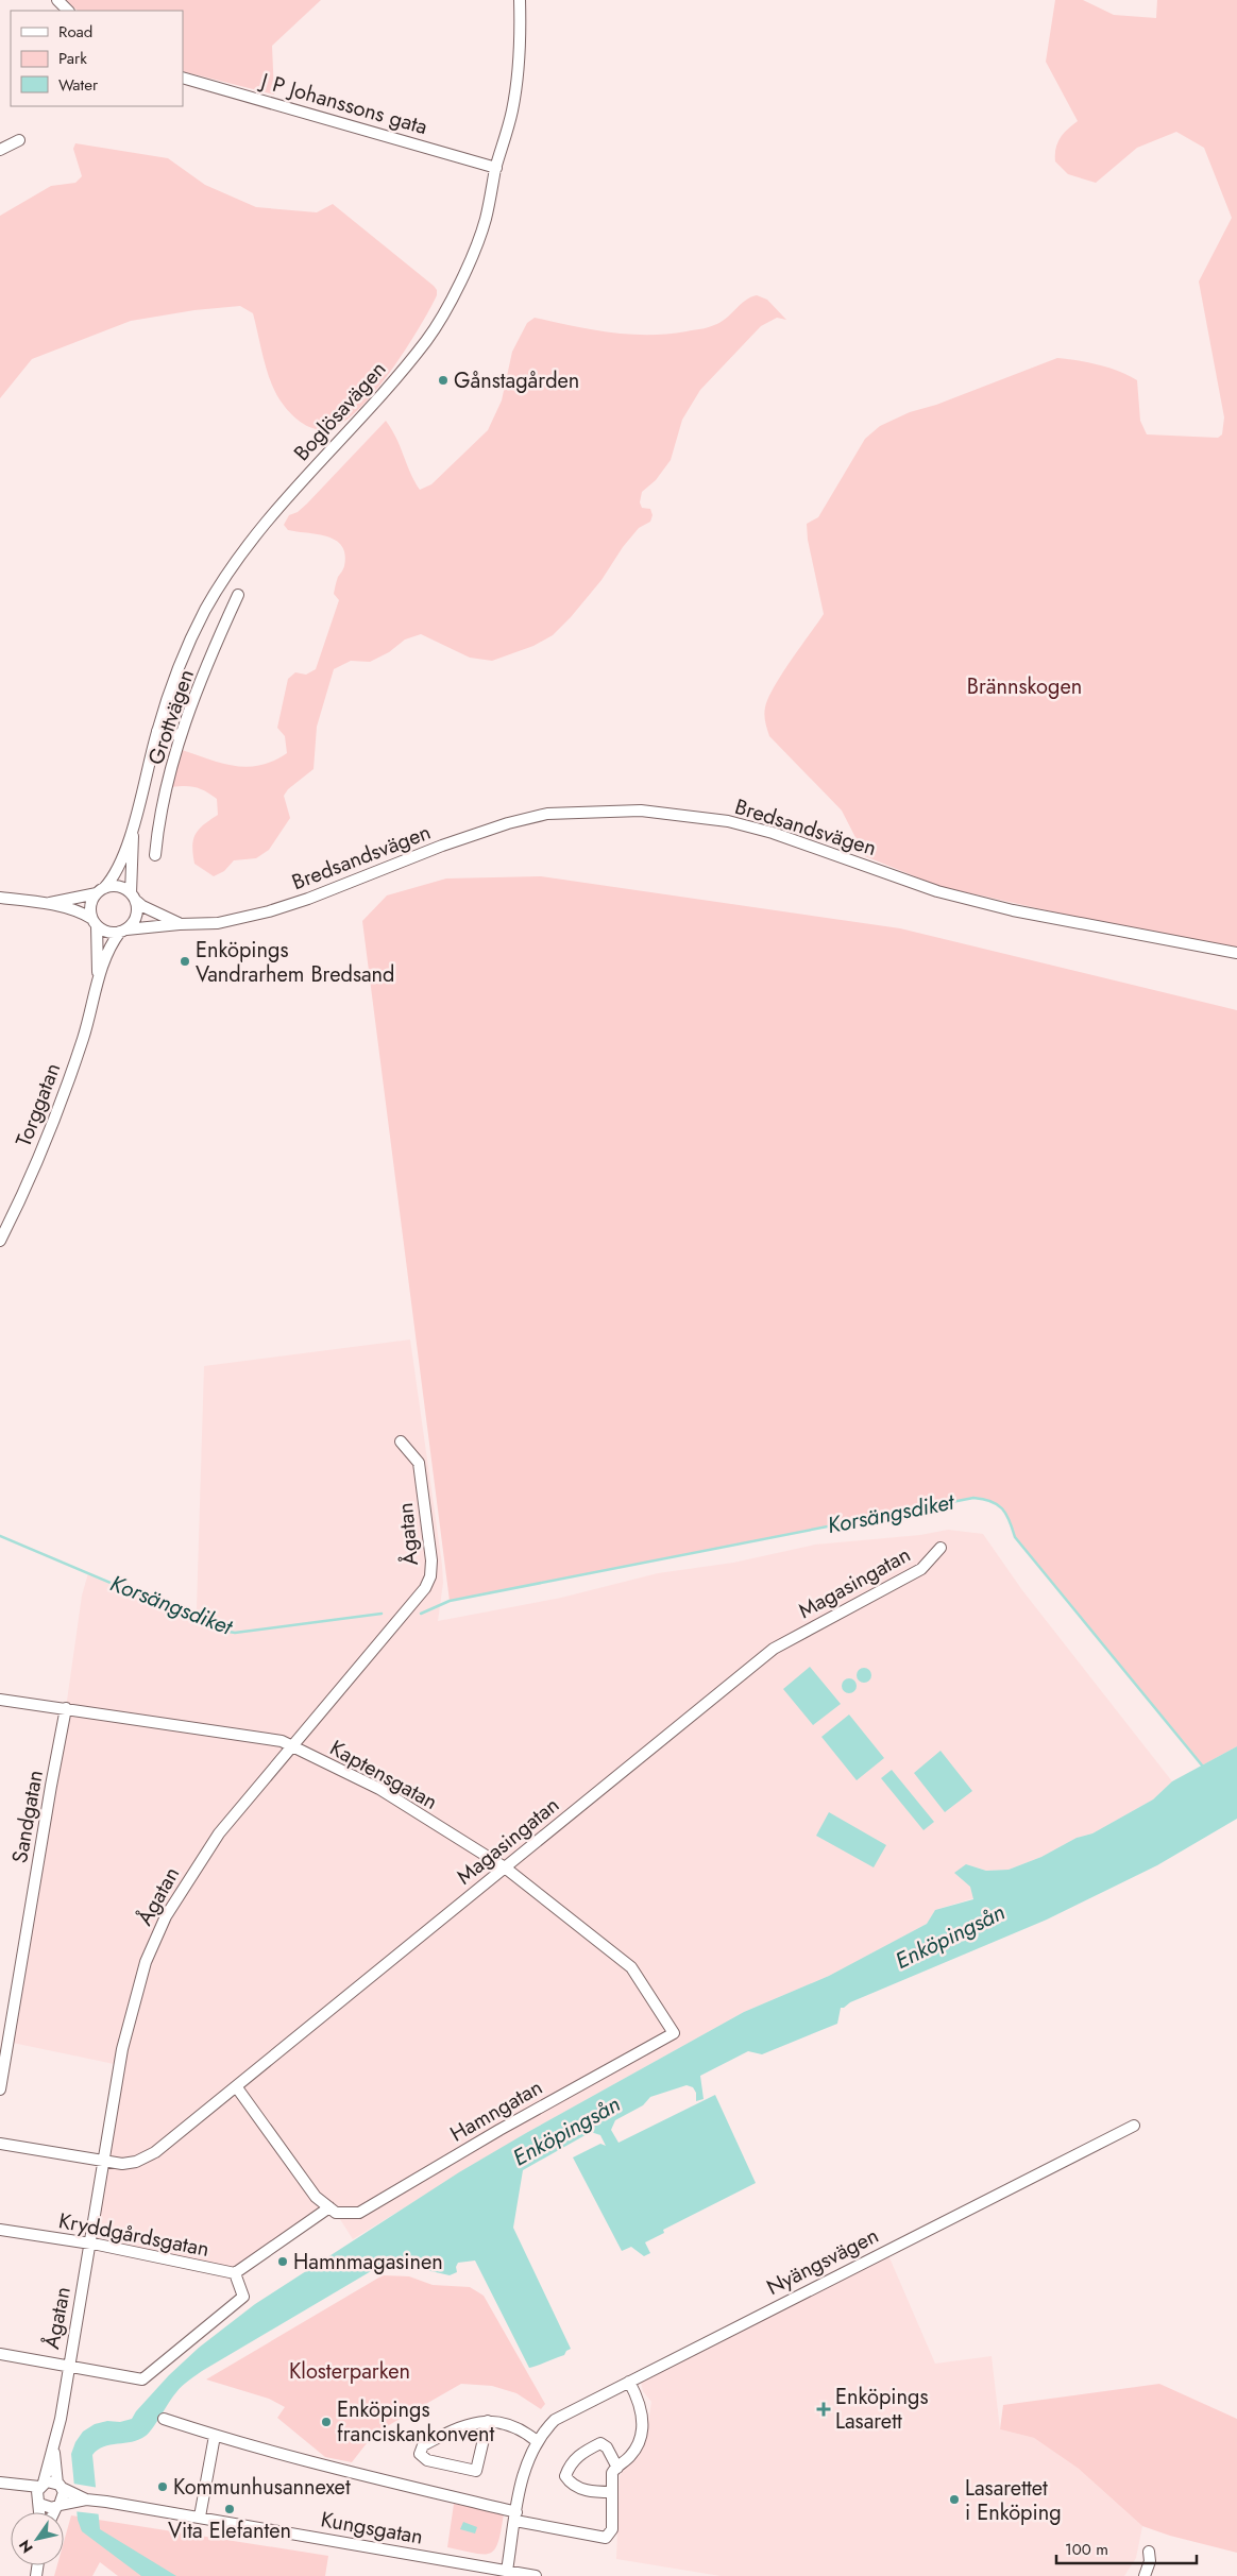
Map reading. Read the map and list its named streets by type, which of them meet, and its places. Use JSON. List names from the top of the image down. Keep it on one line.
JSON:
{"streets":{"street":["J P Johanssons gata","Boglösavägen","Grottvägen","Bredsandsvägen","Torggatan","Ågatan","Magasingatan","Kaptensgatan","Sandgatan","Hamngatan","Kryddgårdsgatan","Nyängsvägen","Kungsgatan"]},"crossings":[["J P Johanssons gata","Boglösavägen"],["Boglösavägen","Bredsandsvägen"],["Boglösavägen","Torggatan"],["Bredsandsvägen","Torggatan"],["Ågatan","Magasingatan"],["Ågatan","Kaptensgatan"],["Ågatan","Kryddgårdsgatan"],["Ågatan","Kungsgatan"],["Magasingatan","Kaptensgatan"],["Kaptensgatan","Sandgatan"],["Kaptensgatan","Hamngatan"],["Nyängsvägen","Kungsgatan"]],"water":["Korsängsdiket","Enköpingsån"],"parks":["Brännskogen","Klosterparken"],"places":{"other":["Gånstagården","Enköpings Vandrarhem Bredsand","Hamnmagasinen","Enköpings franciskankonvent","Kommunhusannexet","Lasarettet i Enköping","Vita Elefanten"],"health":["Enköpings Lasarett"]},"legend":["Road","Park","Water"],"scale_bar":"100 m","north":"bottom left"}
